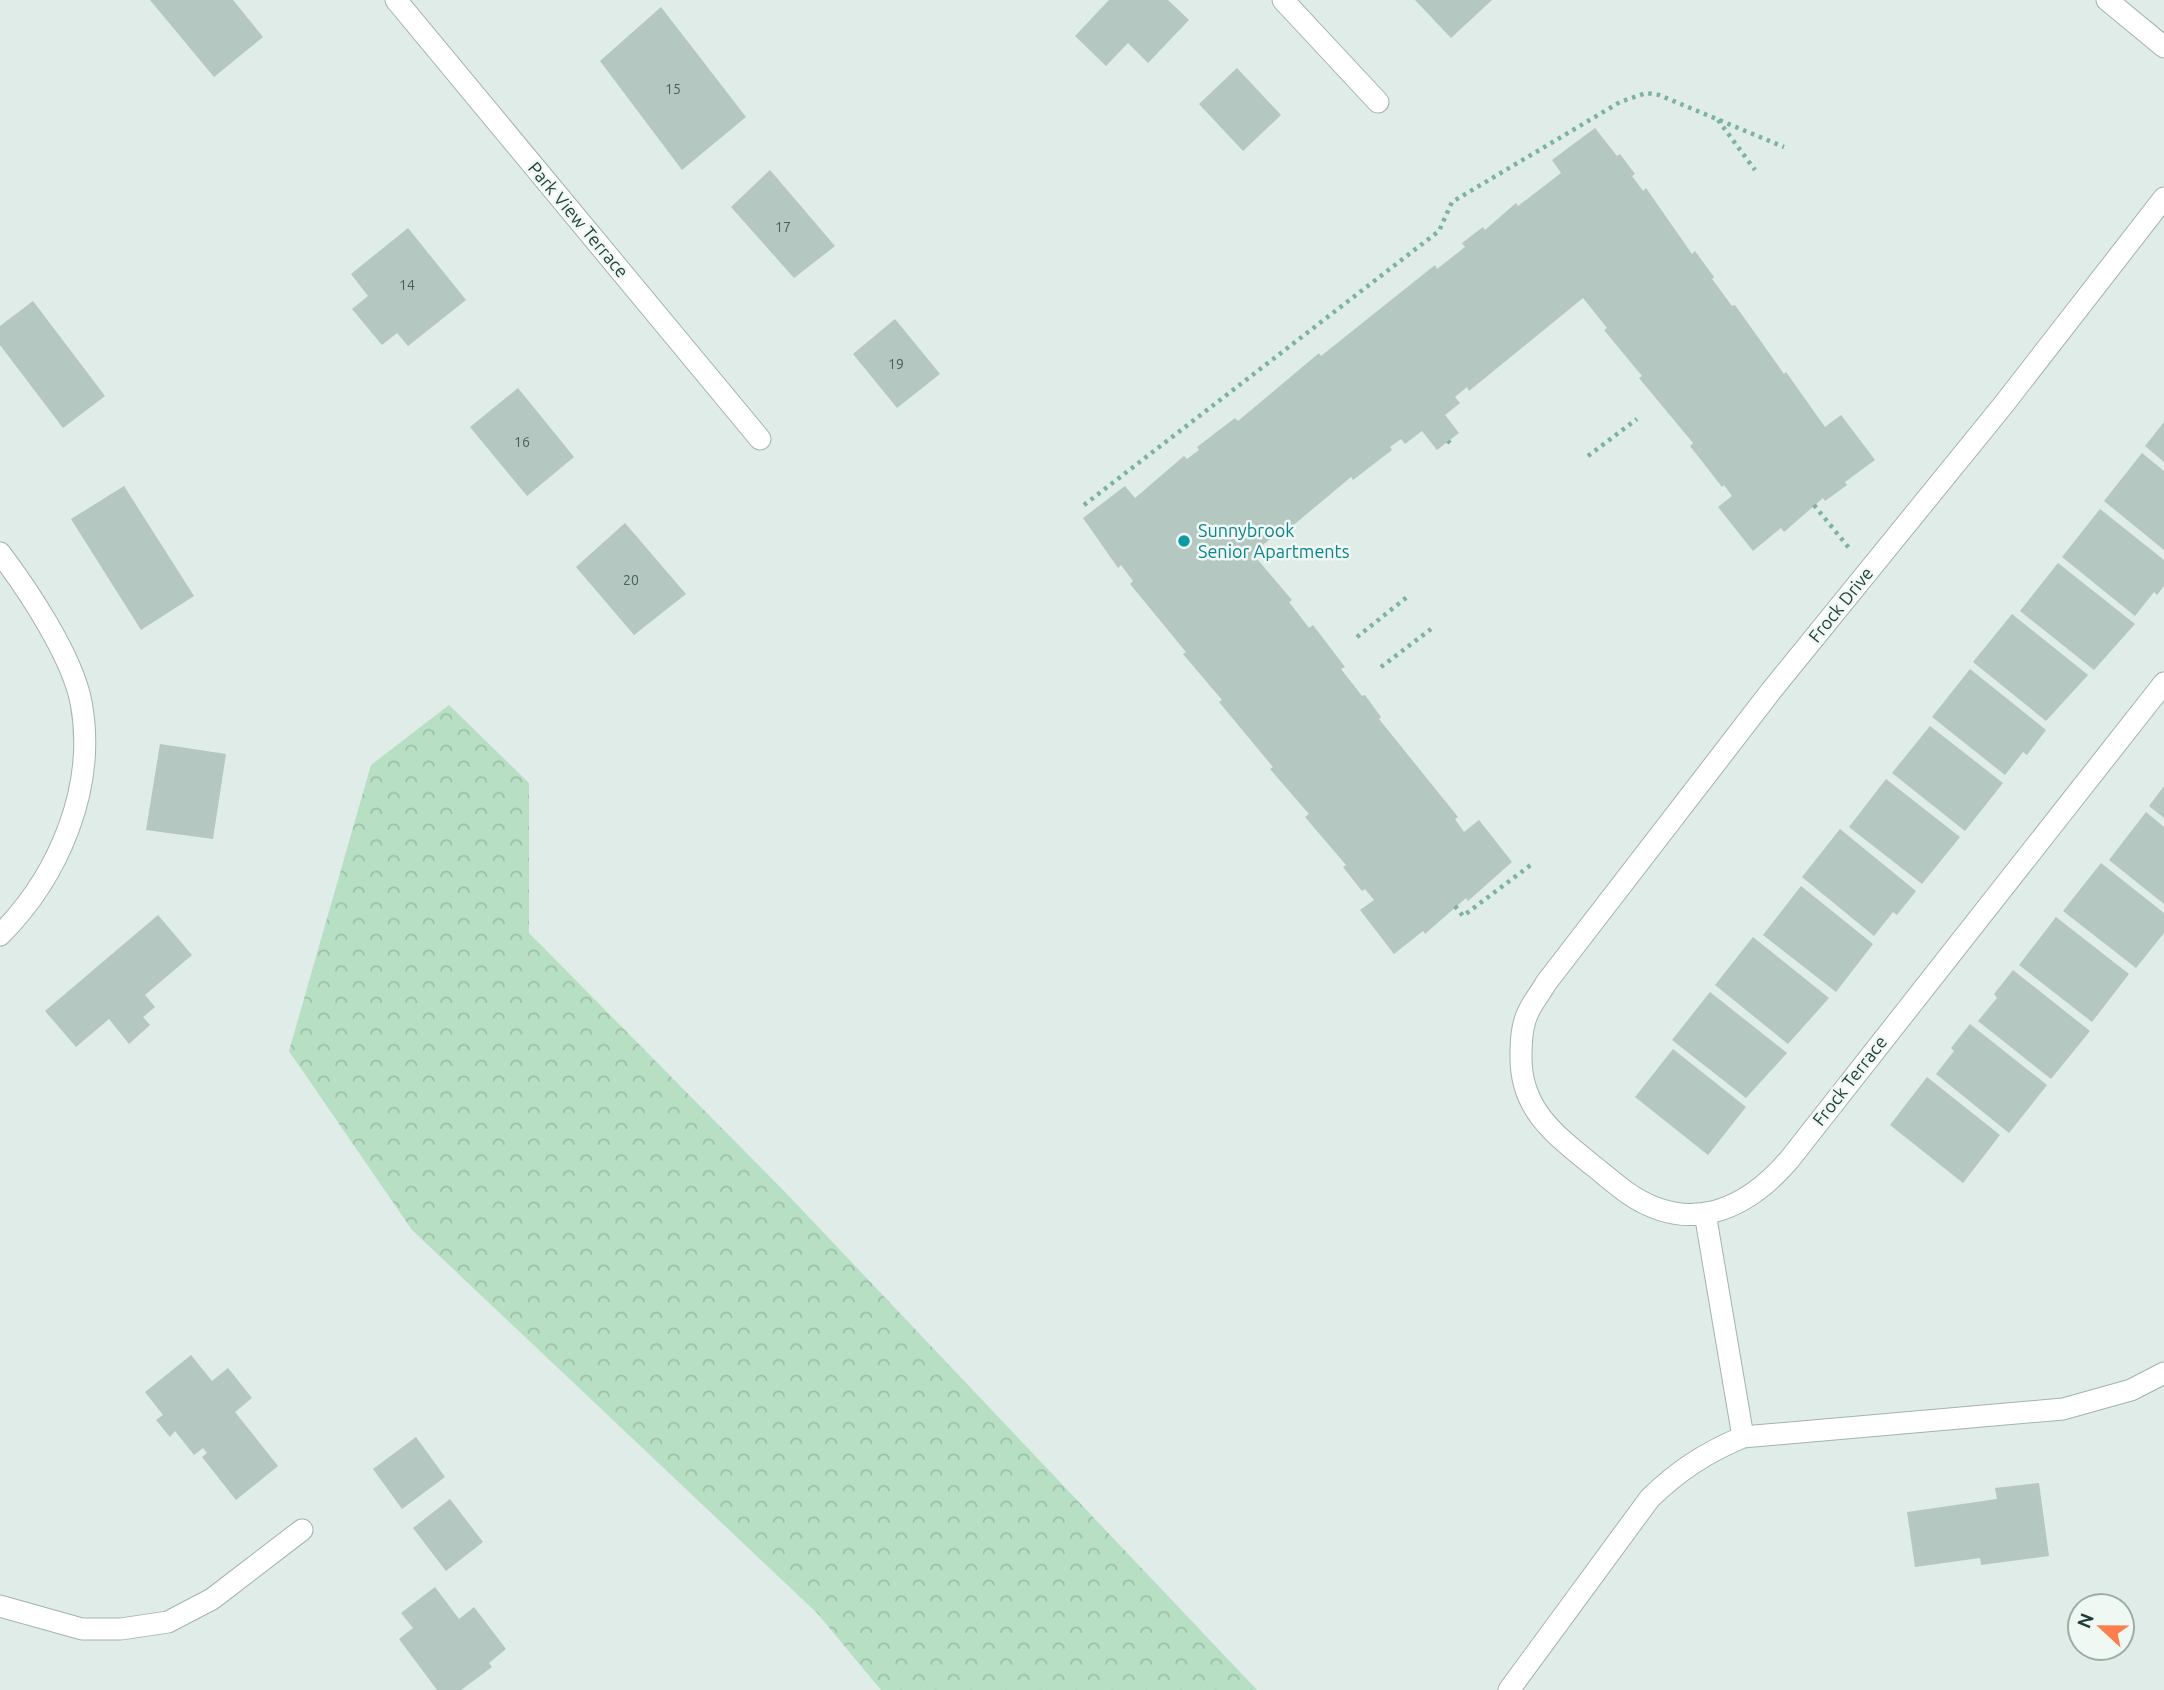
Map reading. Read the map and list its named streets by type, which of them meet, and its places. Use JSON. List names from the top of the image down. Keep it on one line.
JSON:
{"streets":{"street":["Park View Terrace","Frock Drive","Frock Terrace"]},"crossings":[["Frock Drive","Frock Terrace"]],"places":["Sunnybrook Senior Apartments"],"house_numbers":["15","17","14","19","16","20"],"north":"left"}
